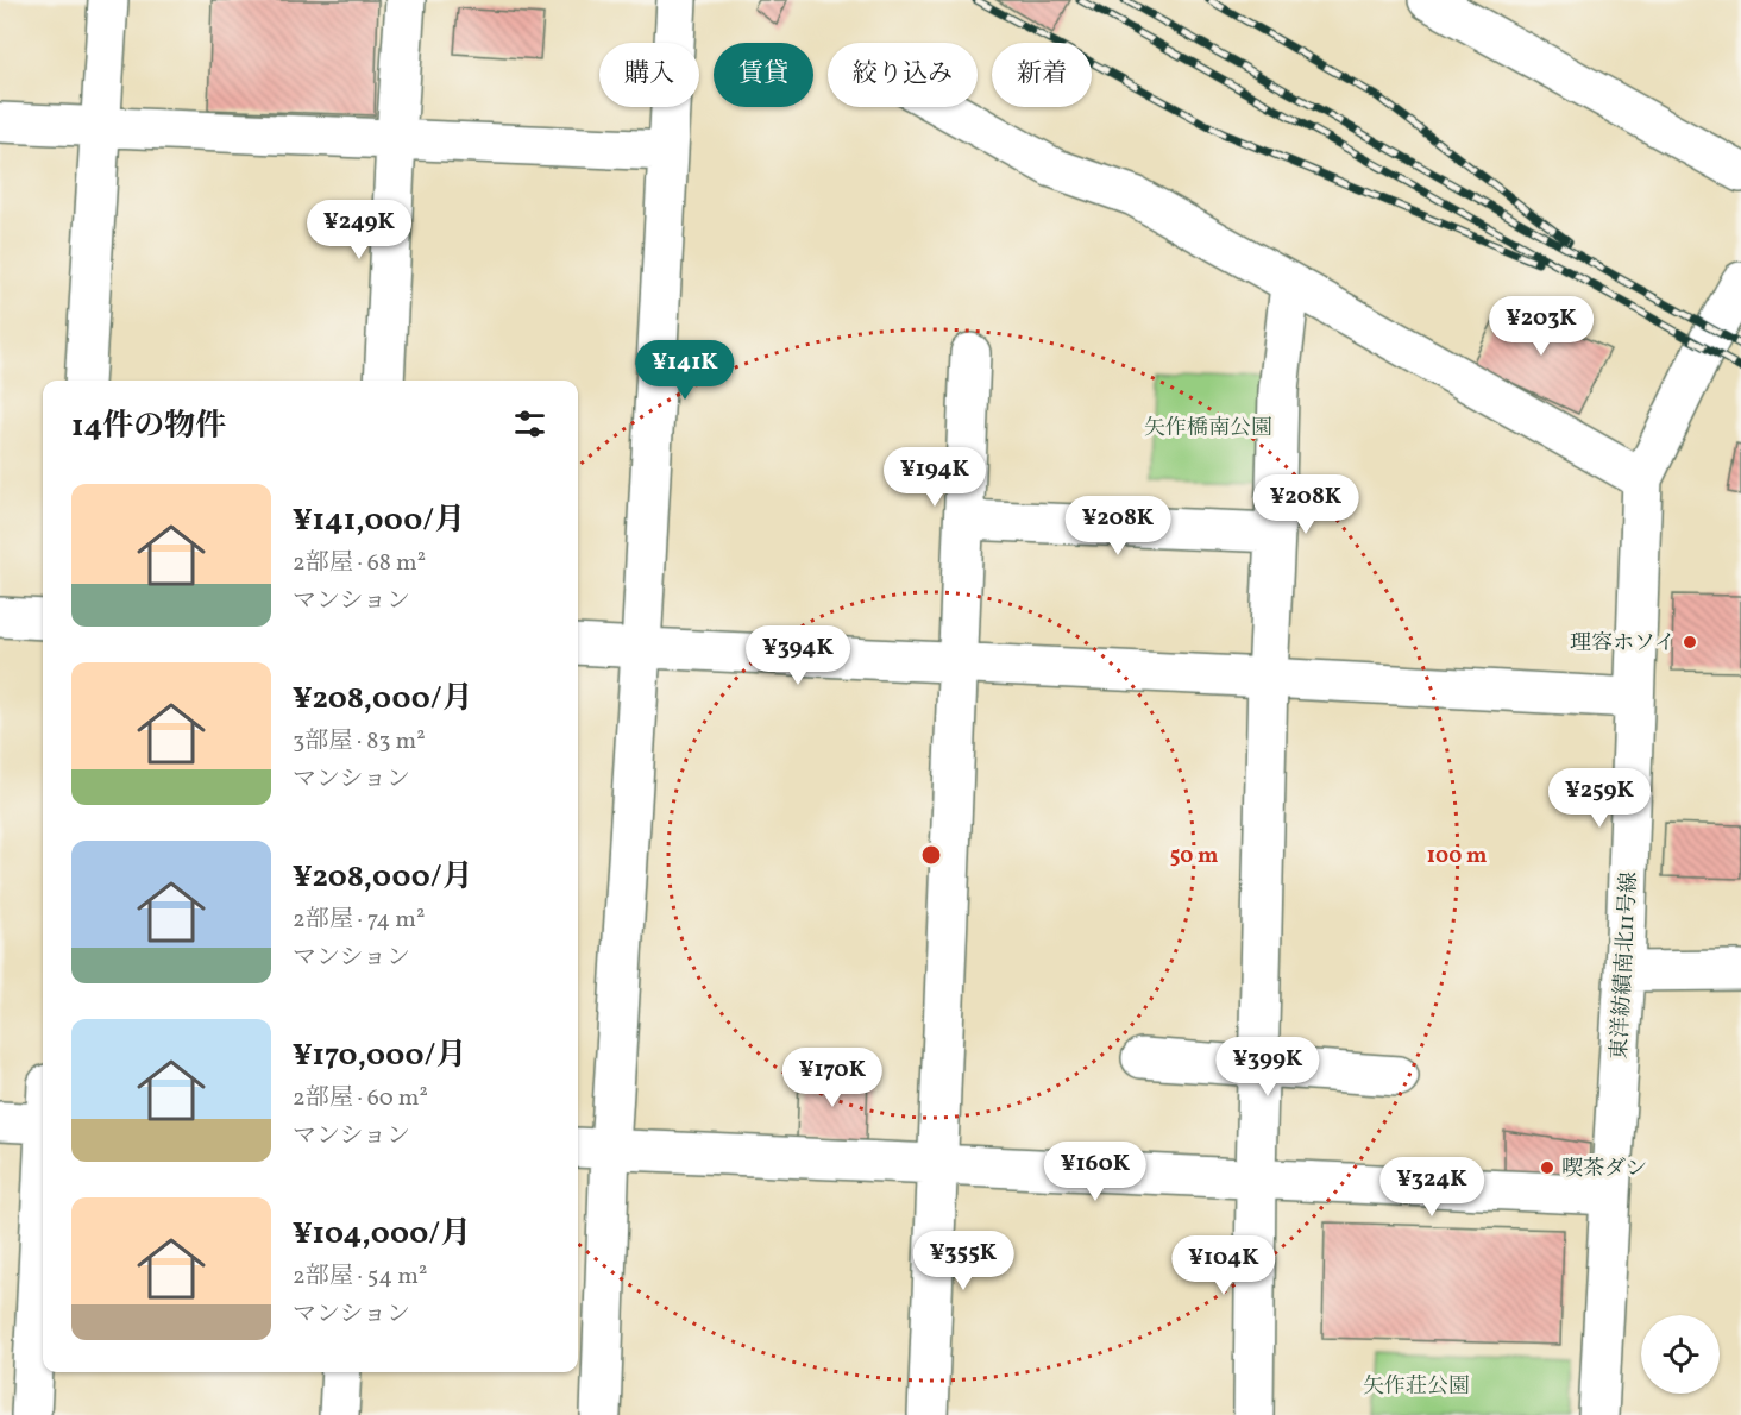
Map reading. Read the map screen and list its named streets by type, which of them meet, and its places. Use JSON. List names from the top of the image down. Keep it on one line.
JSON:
{"streets":{"street":["東洋紡績南北11号線"]},"parks":["矢作橋南公園","矢作荘公園"],"places":["理容ホソイ","喫茶ダン"],"page":{"chip":["購入","賃貸","絞り込み","新着"],"price":["¥249K","¥203K","¥141K","¥194K","¥208K","¥208K","¥394K","¥259K","¥399K","¥170K","¥160K","¥324K","¥355K","¥104K"],"heading":"14件の物件","list":[{"name":"¥141,000/月","note":"2部屋 · 68 m² · マンション"},{"name":"¥208,000/月","note":"3部屋 · 83 m² · マンション"},{"name":"¥208,000/月","note":"2部屋 · 74 m² · マンション"},{"name":"¥170,000/月","note":"2部屋 · 60 m² · マンション"},{"name":"¥104,000/月","note":"2部屋 · 54 m² · マンション"}]},"rings":["50 m","100 m"]}
